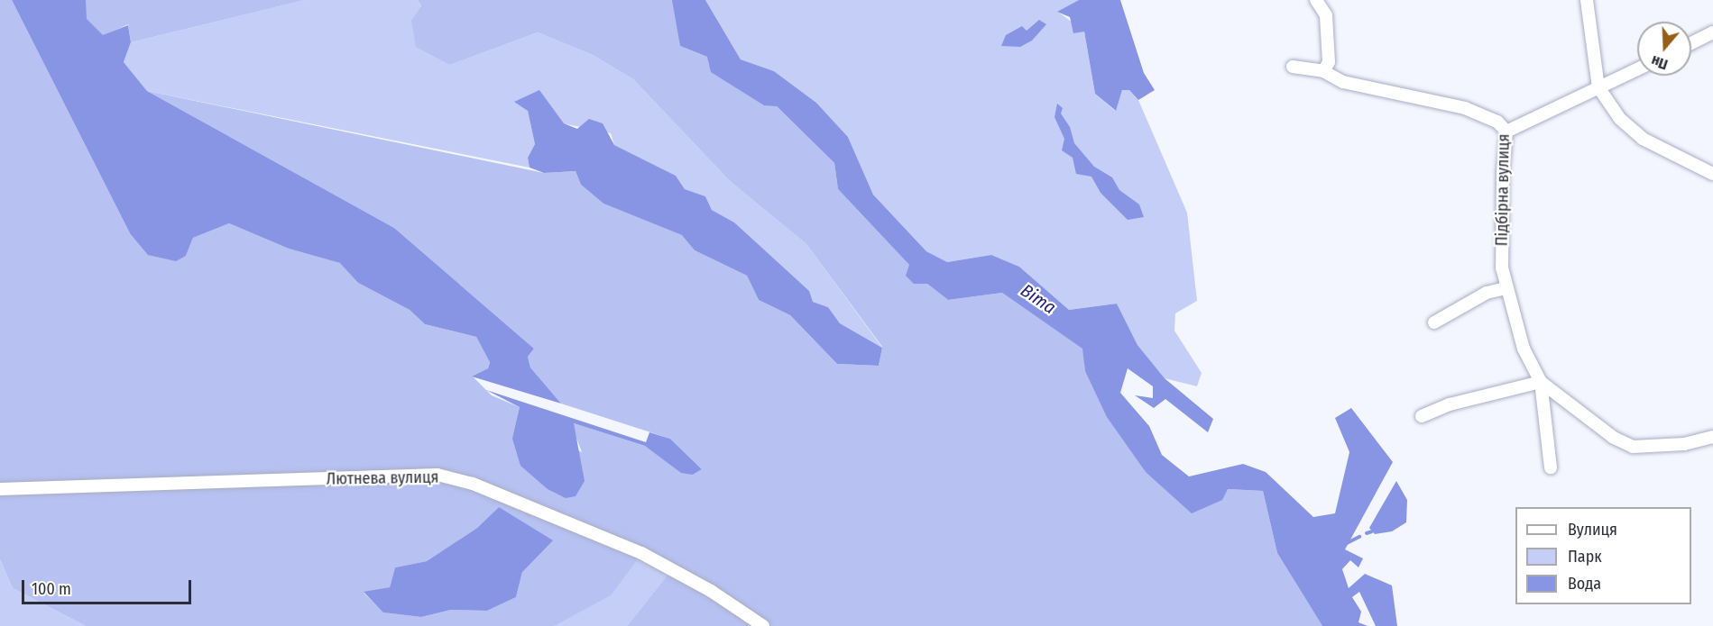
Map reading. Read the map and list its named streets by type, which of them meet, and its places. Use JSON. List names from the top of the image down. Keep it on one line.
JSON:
{"streets":{"street":["Підбірна вулиця","Лютнева вулиця"]},"water":["Віта"],"legend":["Вулиця","Парк","Вода"],"scale_bar":"100 m","north":"bottom"}
